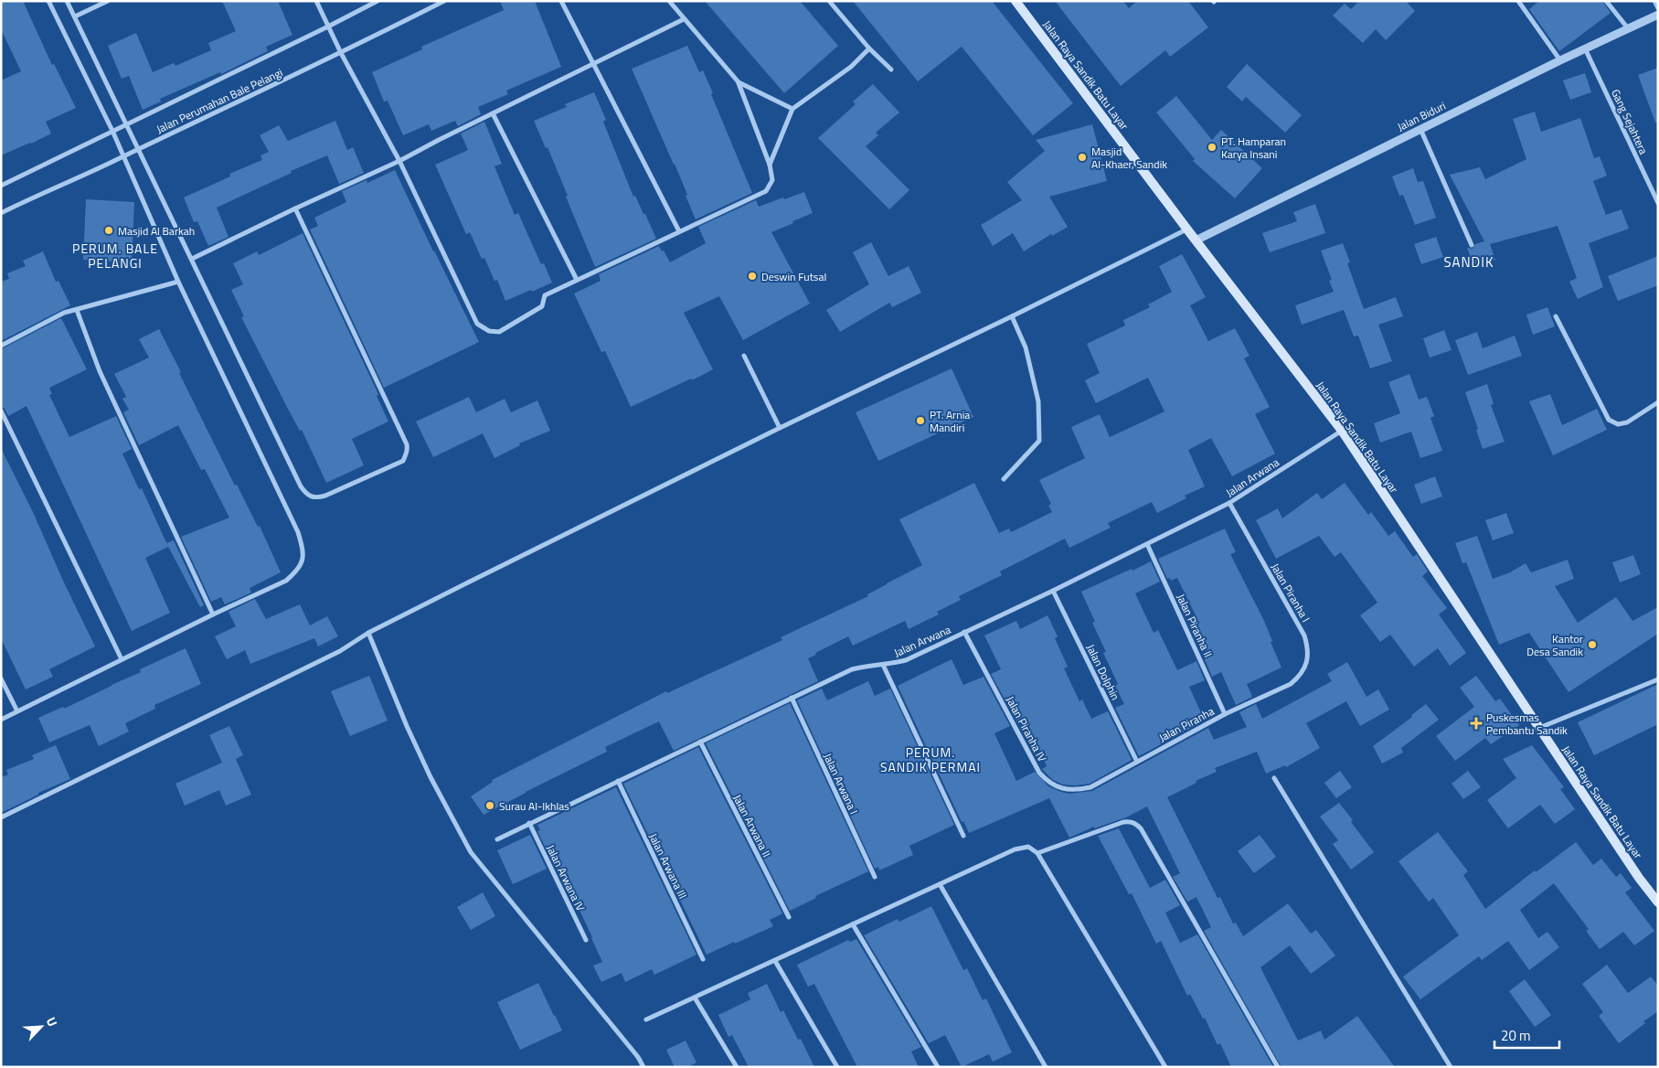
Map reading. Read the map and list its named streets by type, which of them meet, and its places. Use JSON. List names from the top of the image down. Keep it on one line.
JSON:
{"streets":{"main road":["Jalan Raya Sandik Batu Layar"],"street":["Jalan Perumahan Bale Pelangi","Jalan Biduri","Gang Sejahtera","Jalan Arwana","Jalan Piranha I","Jalan Piranha II","Jalan Dolphin","Jalan Piranha","Jalan Piranha IV","Jalan Arwana I","Jalan Arwana II","Jalan Arwana III","Jalan Arwana IV"]},"crossings":[["Jalan Raya Sandik Batu Layar","Jalan Biduri"],["Jalan Raya Sandik Batu Layar","Jalan Arwana"],["Jalan Biduri","Gang Sejahtera"],["Jalan Arwana","Jalan Piranha I"],["Jalan Arwana","Jalan Piranha II"],["Jalan Arwana","Jalan Dolphin"],["Jalan Arwana","Jalan Piranha IV"],["Jalan Arwana","Jalan Arwana I"],["Jalan Arwana","Jalan Arwana II"],["Jalan Arwana","Jalan Arwana III"],["Jalan Arwana","Jalan Arwana IV"],["Jalan Piranha I","Jalan Piranha"],["Jalan Piranha II","Jalan Piranha"],["Jalan Dolphin","Jalan Piranha"],["Jalan Piranha","Jalan Piranha IV"]],"districts":["PERUM. BALE PELANGI","SANDIK","PERUM. SANDIK PERMAI"],"places":{"other":["PT. Hamparan Karya Insani","Masjid Al-Khaer, Sandik","Masjid Al Barkah","Deswin Futsal","PT. Arnia Mandiri","Kantor Desa Sandik","Surau Al-Ikhlas"],"health":["Puskesmas Pembantu Sandik"]},"scale_bar":"20 m","north":"top right"}
